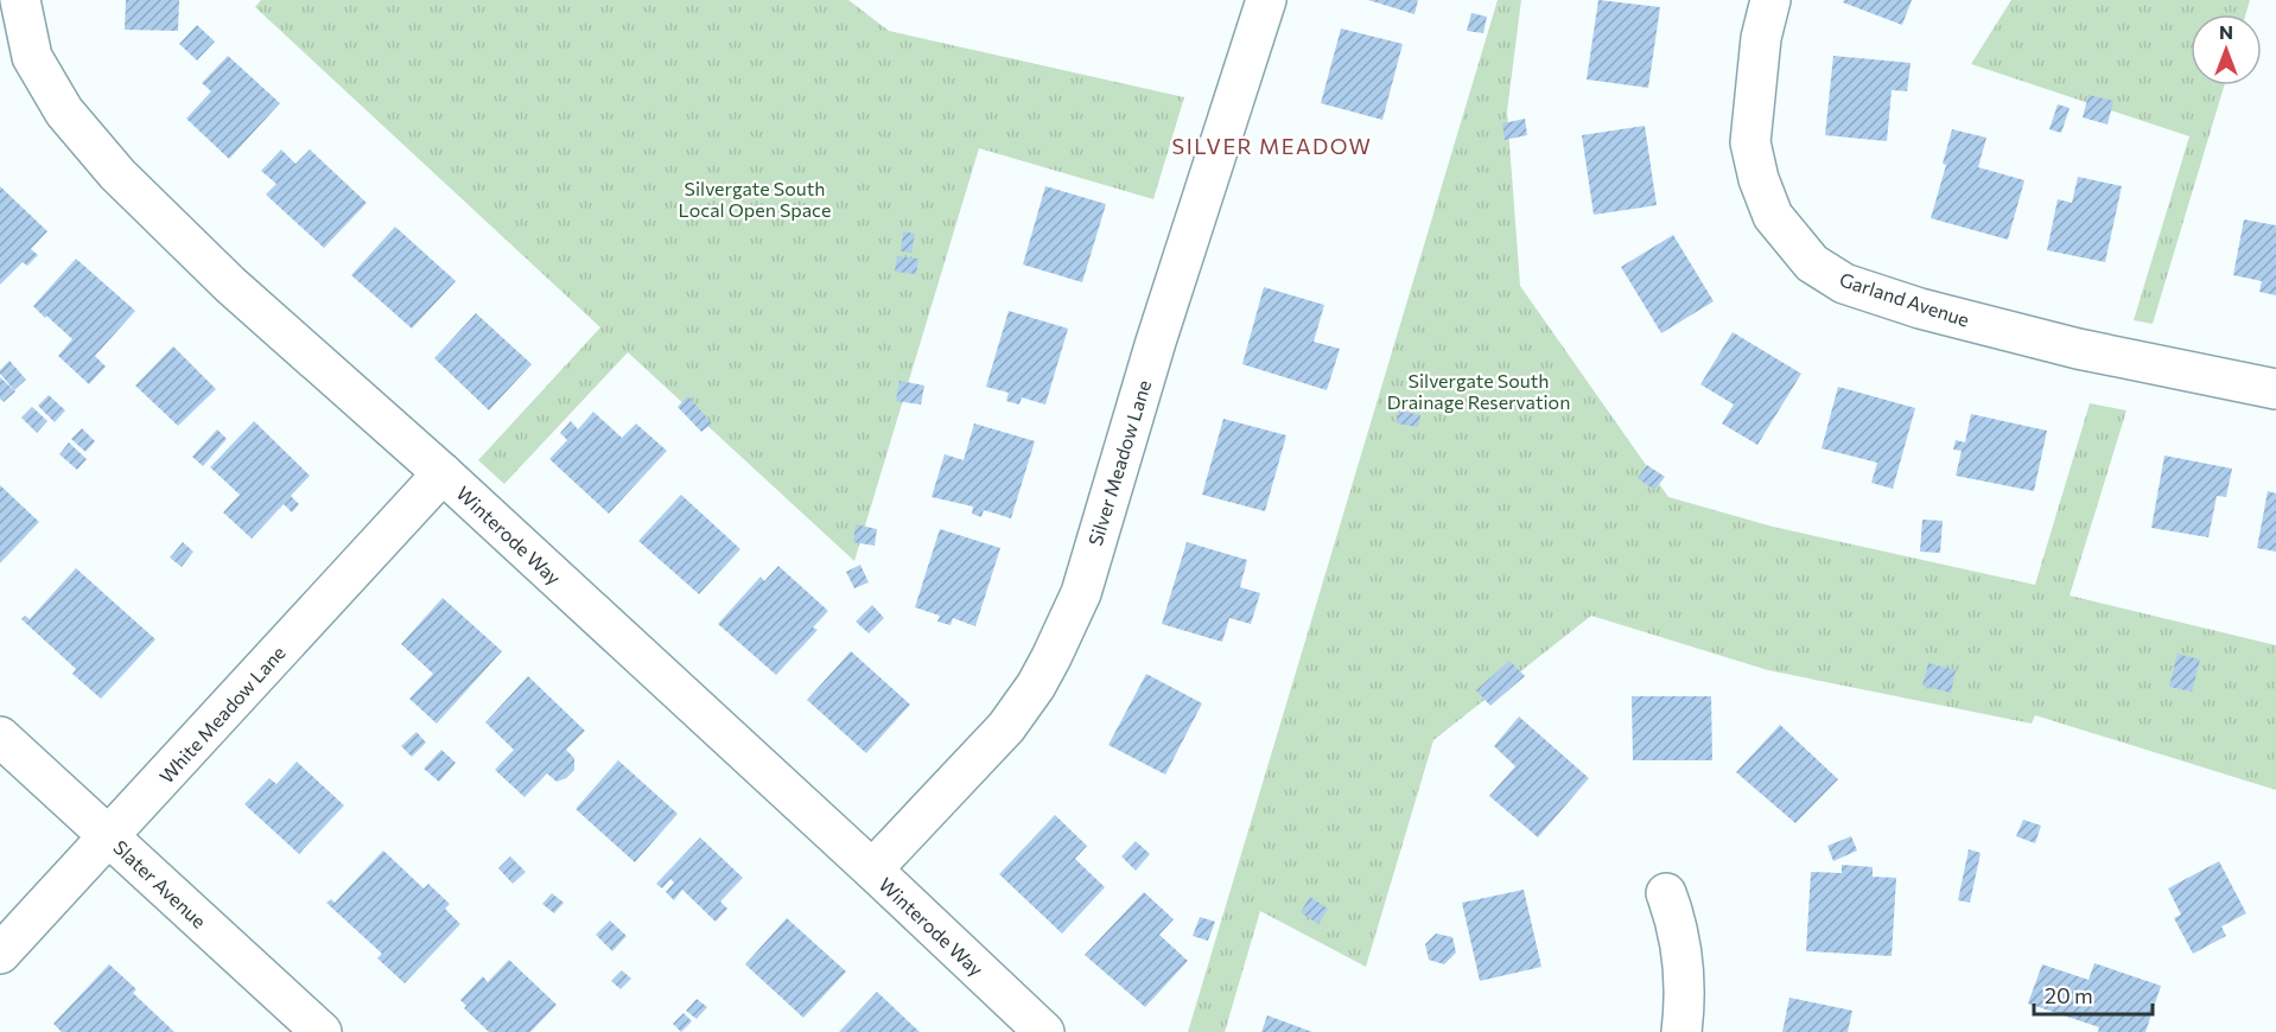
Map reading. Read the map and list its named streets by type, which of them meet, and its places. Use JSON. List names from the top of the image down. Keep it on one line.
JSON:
{"streets":{"street":["Garland Avenue","Silver Meadow Lane","Winterode Way","White Meadow Lane","Slater Avenue"]},"crossings":[["Silver Meadow Lane","Winterode Way"],["Winterode Way","White Meadow Lane"],["White Meadow Lane","Slater Avenue"]],"districts":["SILVER MEADOW"],"parks":["Silvergate South Local Open Space","Silvergate South Drainage Reservation"],"scale_bar":"20 m","north":"top"}
